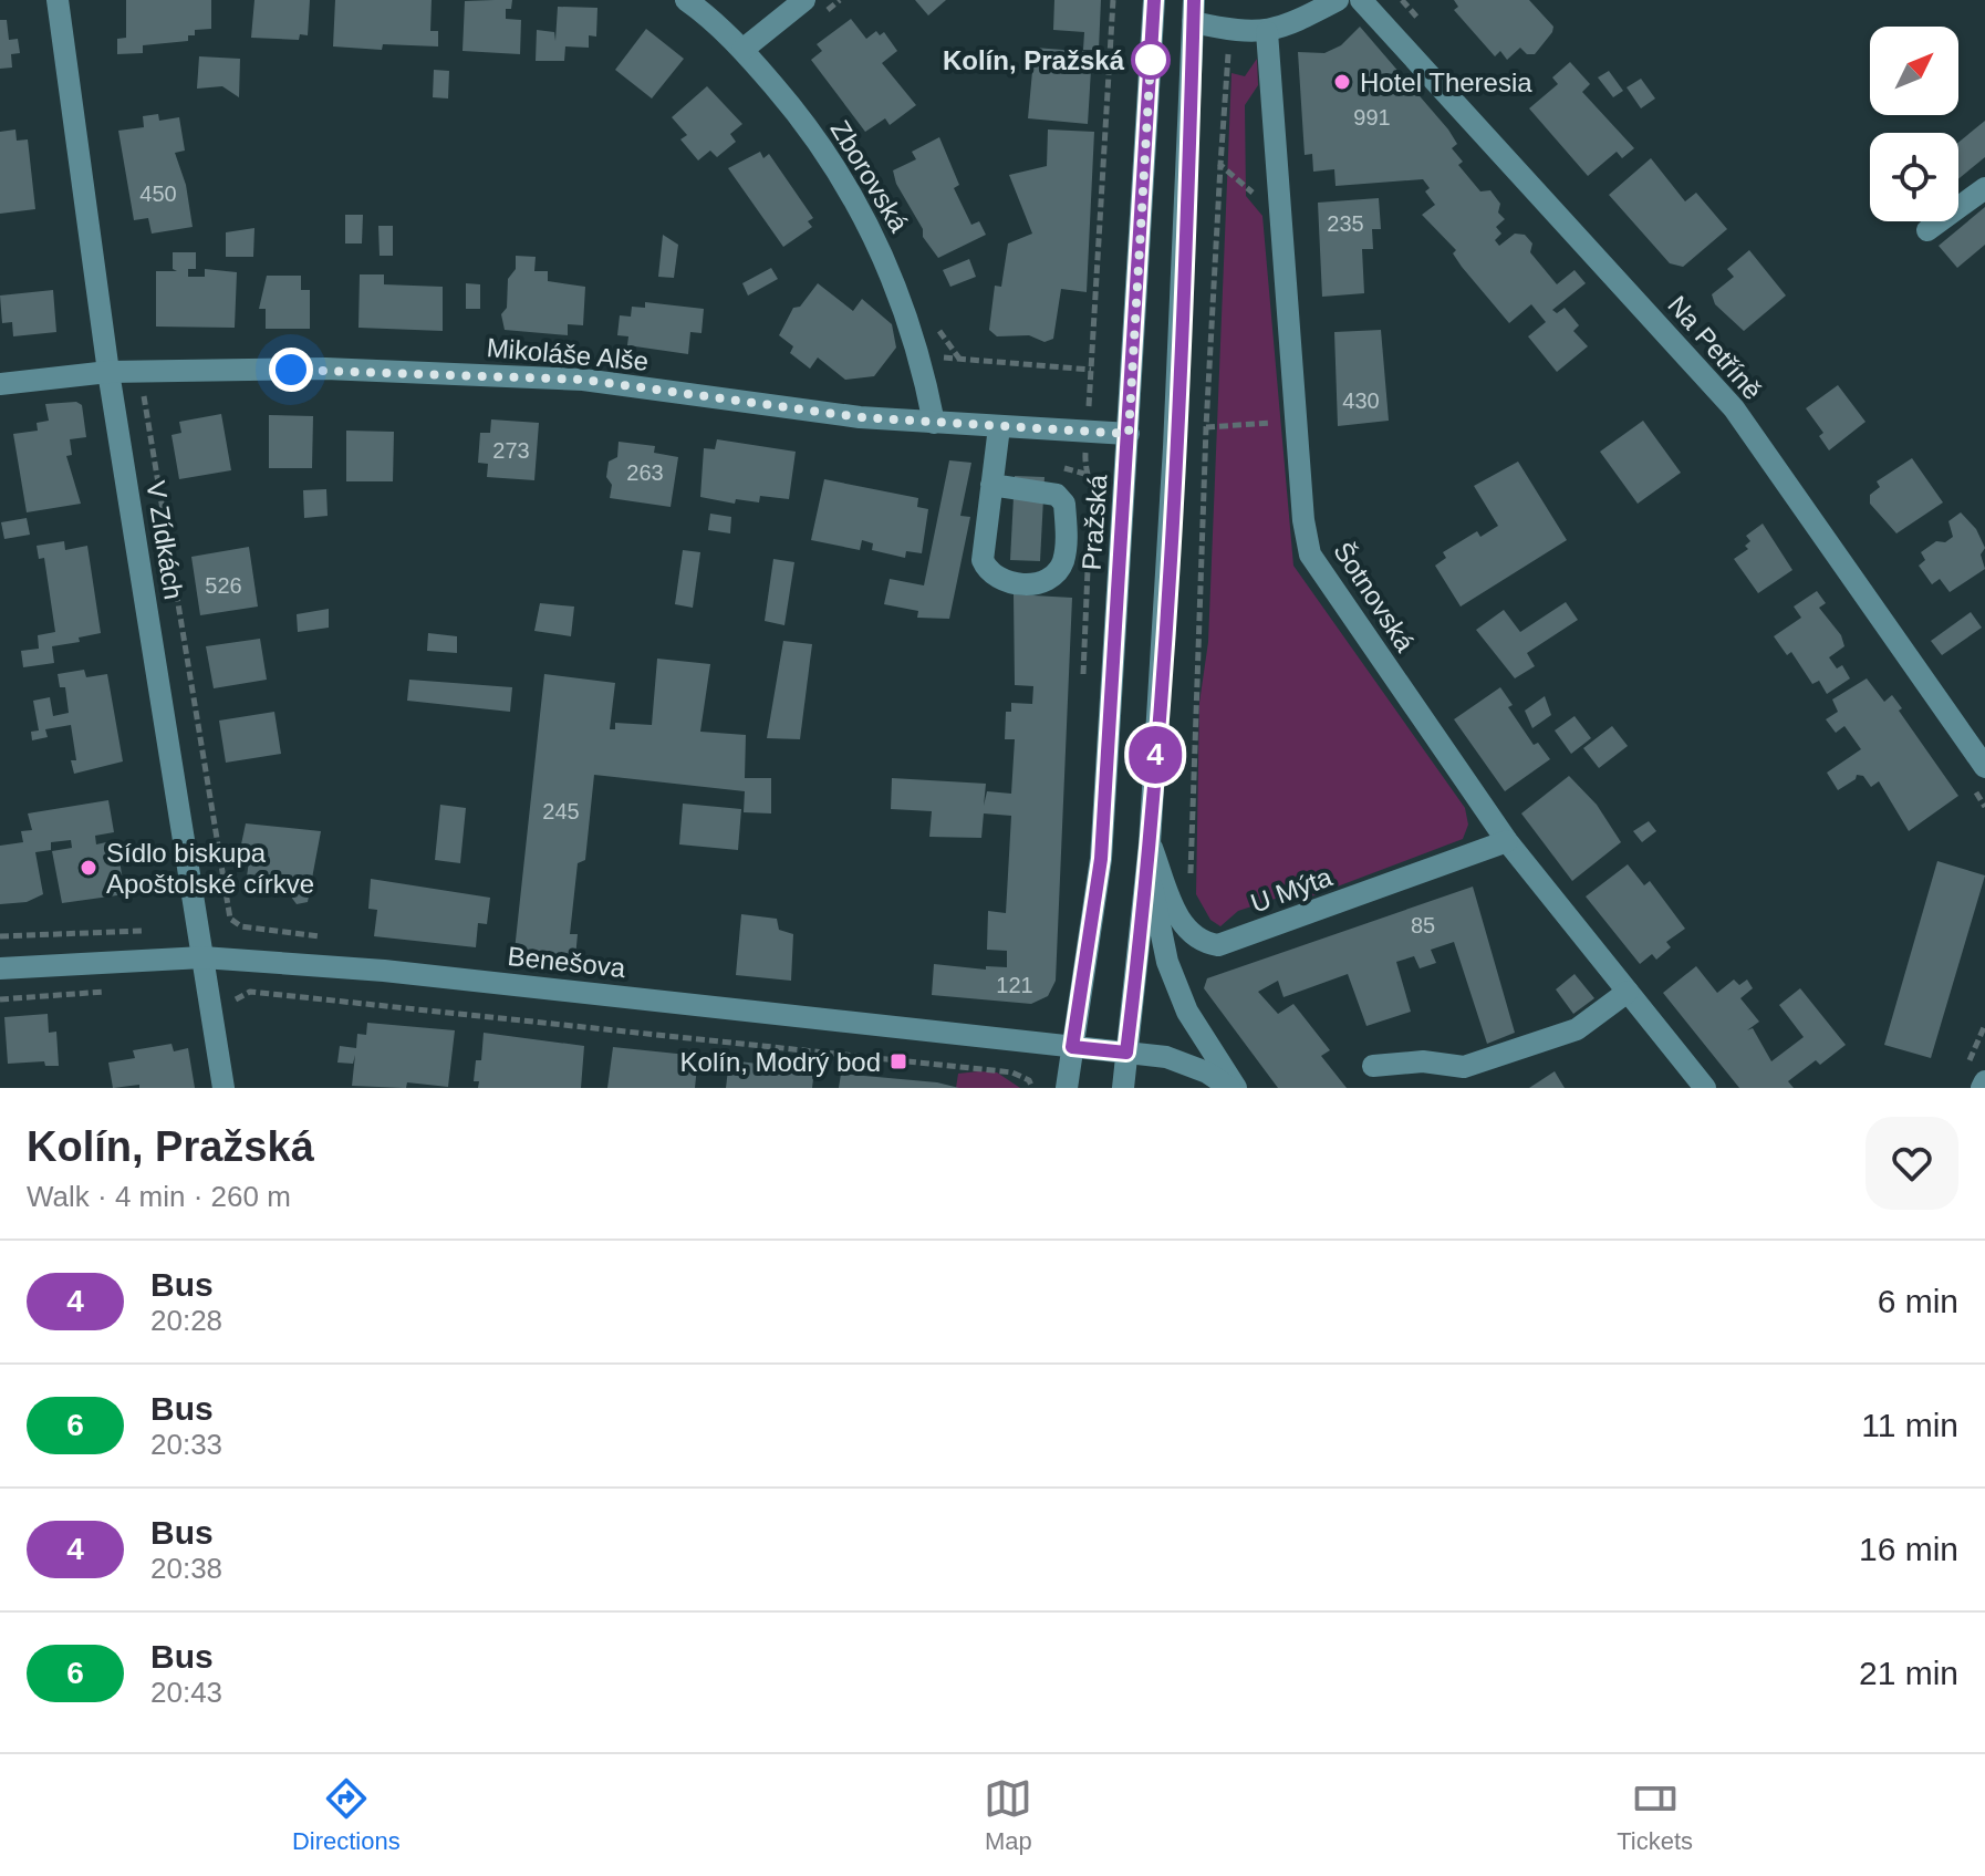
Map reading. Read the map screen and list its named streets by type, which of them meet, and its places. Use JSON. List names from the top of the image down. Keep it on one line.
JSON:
{"streets":{"street":["Zborovská","Na Petříně","Mikoláše Alše","Pražská","V Zídkách","Šotnovská","U Mýta","Benešova"]},"crossings":[["Zborovská","Mikoláše Alše"],["Mikoláše Alše","Pražská"],["Mikoláše Alše","V Zídkách"],["Pražská","Benešova"],["V Zídkách","Benešova"],["Šotnovská","U Mýta"]],"places":{"other":["Kolín, Pražská","Hotel Theresia","Sídlo biskupa Apoštolské církve"],"transit":["Kolín, Modrý bod"]},"lines":["bus line 4"],"house_numbers":["991","450","235","430","273","263","526","245","85","121"],"north":"top right","page":{"on_map":"4","heading":["Kolín, Pražská","Walk · 4 min · 260 m"],"list":[{"mark":"4","name":"Bus","note":"20:28","value":"6 min"},{"mark":"6","name":"Bus","note":"20:33","value":"11 min"},{"mark":"4","name":"Bus","note":"20:38","value":"16 min"},{"mark":"6","name":"Bus","note":"20:43","value":"21 min"}],"tabs":["Directions","Map","Tickets"]}}
